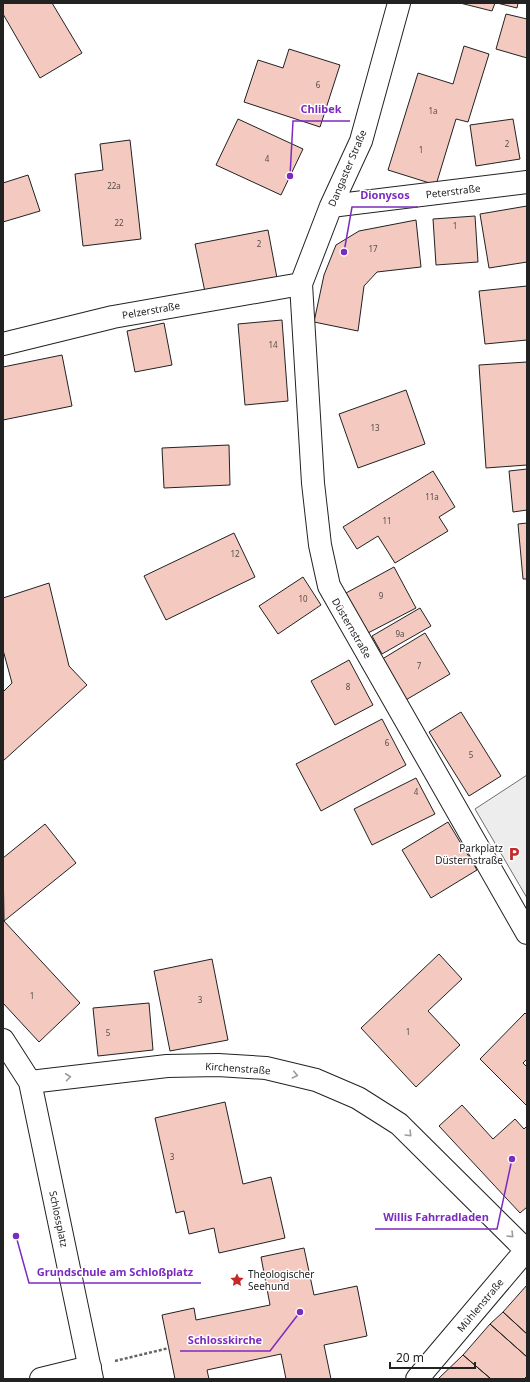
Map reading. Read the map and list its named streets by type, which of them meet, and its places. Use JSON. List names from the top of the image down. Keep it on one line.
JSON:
{"streets":{"street":["Dangaster Straße","Peterstraße","Pelzerstraße","Düsternstraße","Kirchenstraße","Schlossplatz","Mühlenstraße"]},"crossings":[["Dangaster Straße","Peterstraße"],["Dangaster Straße","Pelzerstraße"],["Dangaster Straße","Düsternstraße"],["Pelzerstraße","Düsternstraße"],["Kirchenstraße","Schlossplatz"],["Kirchenstraße","Mühlenstraße"]],"one_way":["Kirchenstraße"],"places":{"other":["Chlibek","Dionysos","Willis Fahrradladen","Grundschule am Schloßplatz","Schlosskirche"],"parking":["Parkplatz Düsternstraße"],"place":["Theologischer Seehund"]},"house_numbers":["6","1a","2","1","4","22a","22","1","2","17","14","13","11a","11","12","9","10","9a","7","8","6","5","4","1","3","1","5","3"],"scale_bar":"20 m"}
